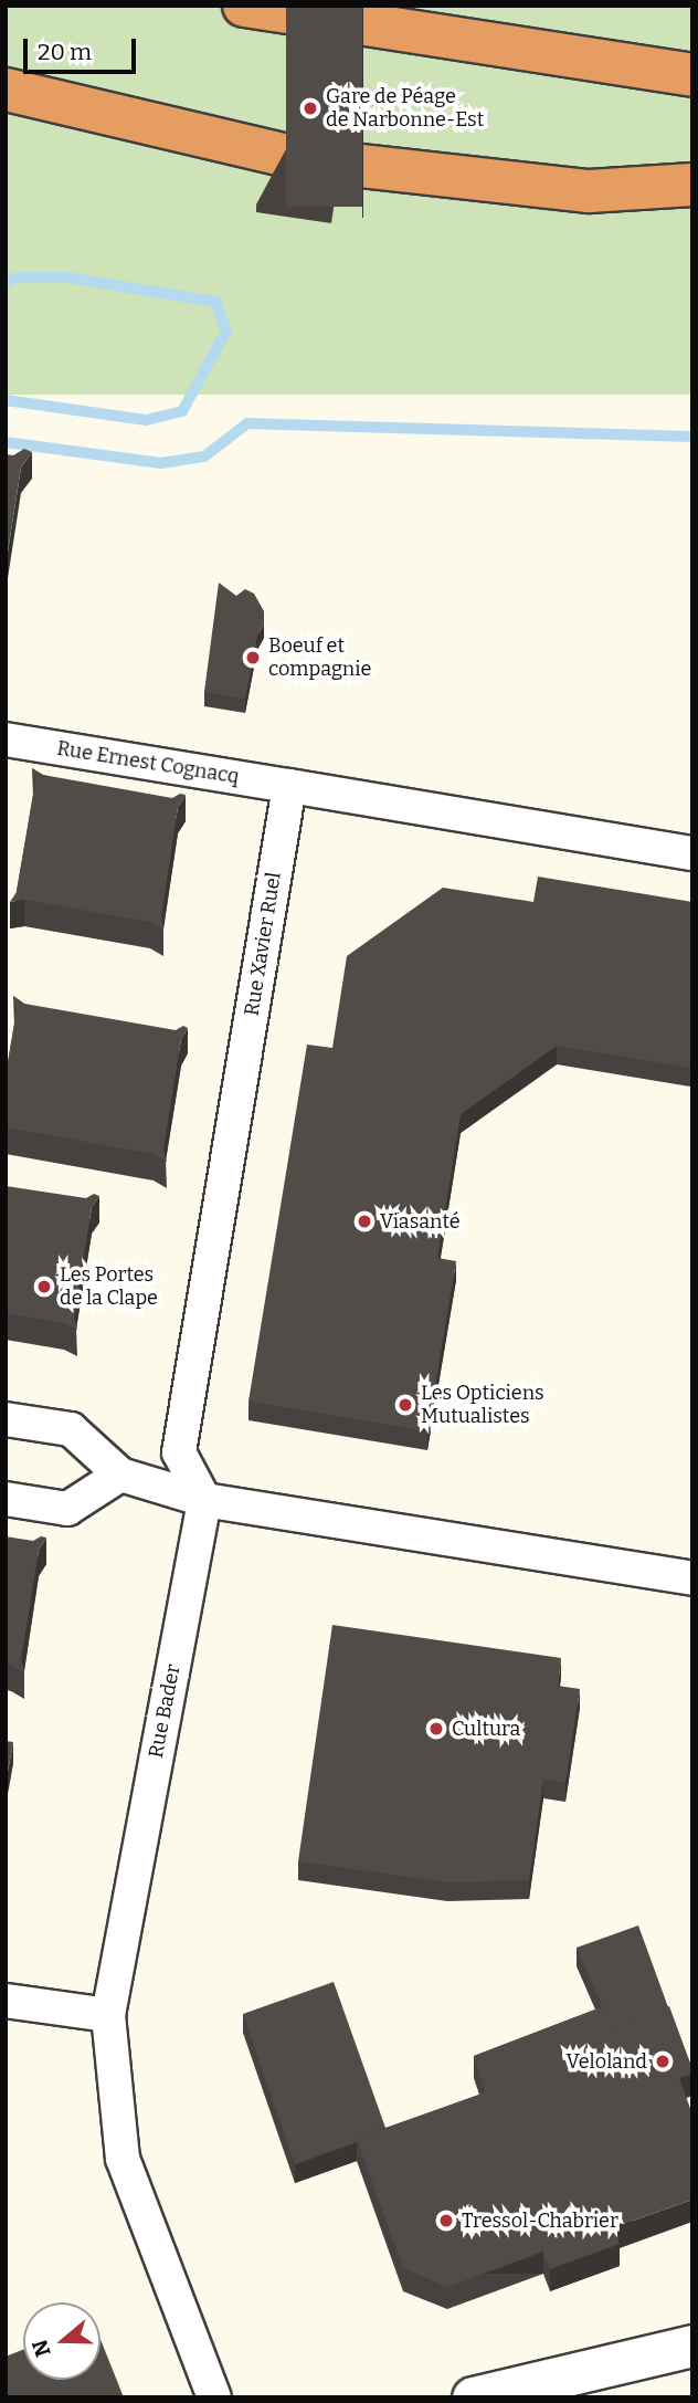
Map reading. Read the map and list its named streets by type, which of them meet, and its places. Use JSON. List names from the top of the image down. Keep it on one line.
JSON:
{"streets":{"street":["Rue Ernest Cognacq","Rue Xavier Ruel","Rue Bader"]},"crossings":[["Rue Ernest Cognacq","Rue Xavier Ruel"],["Rue Xavier Ruel","Rue Bader"]],"places":["Gare de Péage de Narbonne-Est","Boeuf et compagnie","Viasanté","Les Portes de la Clape","Les Opticiens Mutualistes","Cultura","Veloland","Tressol-Chabrier"],"scale_bar":"20 m","north":"left"}
